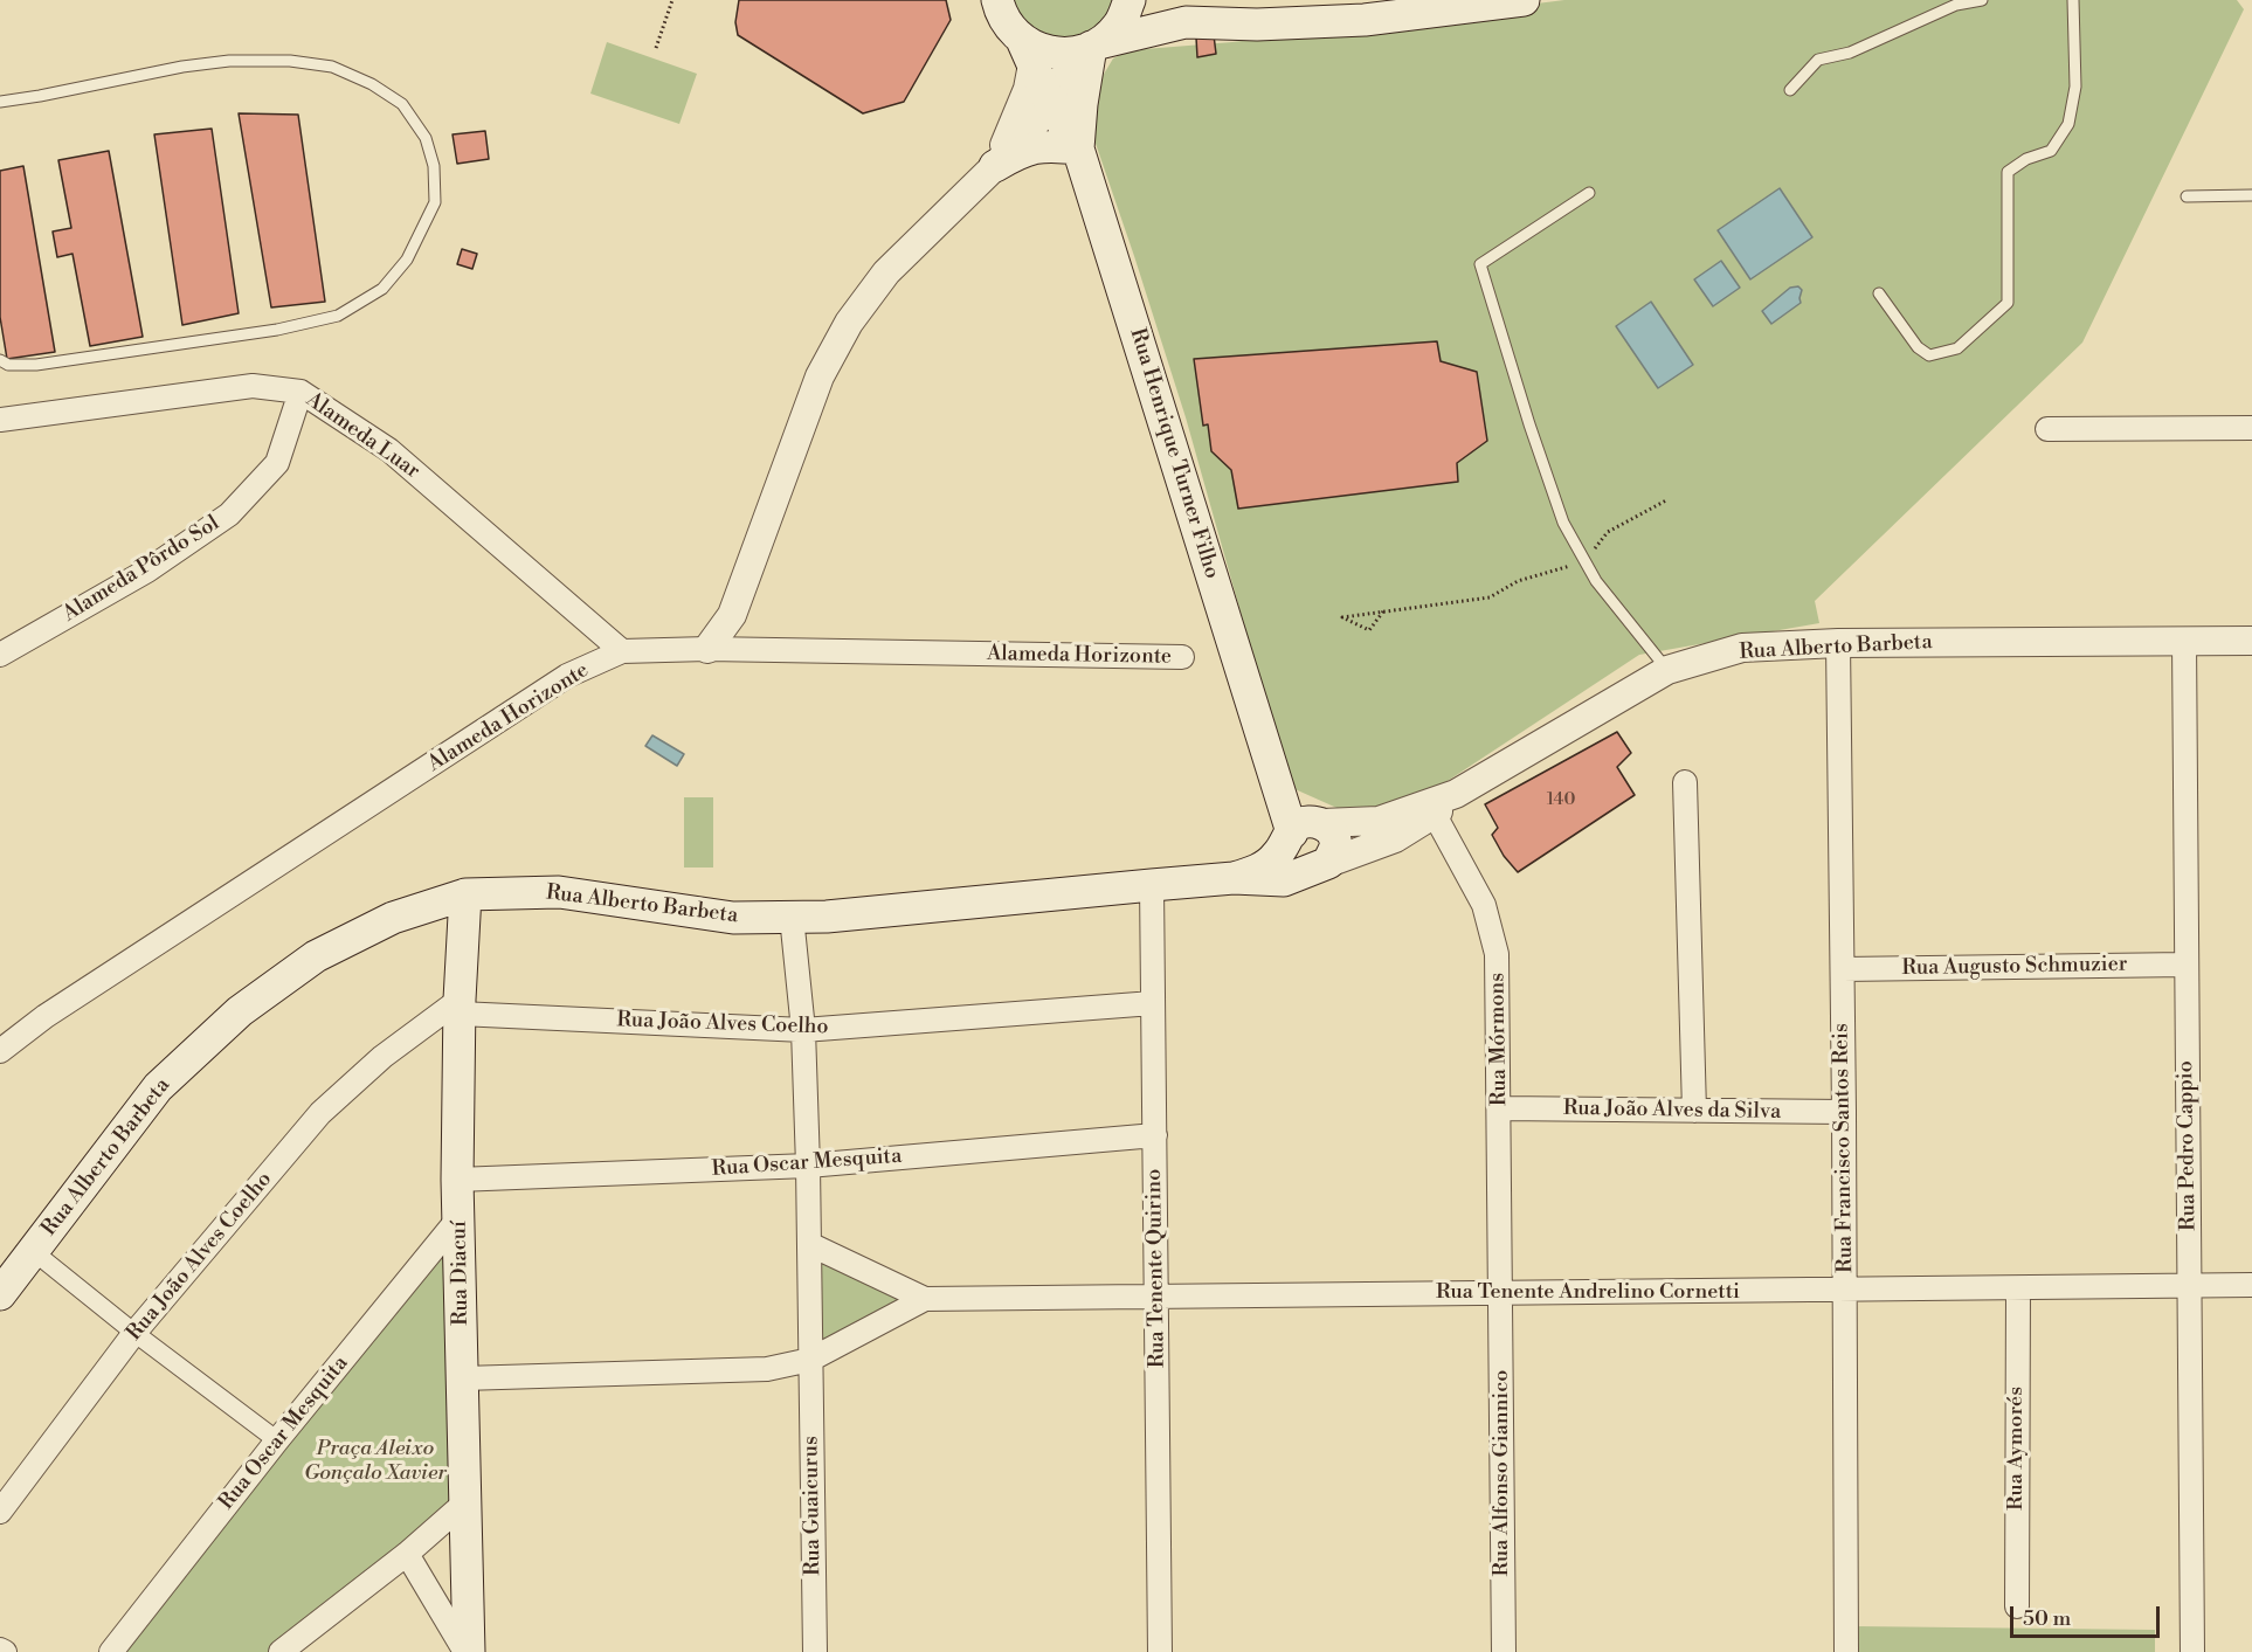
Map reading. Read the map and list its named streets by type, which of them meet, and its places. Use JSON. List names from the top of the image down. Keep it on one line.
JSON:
{"streets":{"main road":["Rua Henrique Turner Filho","Rua Alberto Barbeta","Rua Diacuí"],"street":["Alameda Luar","Alameda Pôrdo Sol","Alameda Horizonte","Rua Augusto Schmuzier","Rua João Alves Coelho","Rua Mórmons","Rua João Alves da Silva","Rua Pedro Cappio","Rua Francisco Santos Reis","Rua Oscar Mesquita","Rua Tenente Quirino","Rua Tenente Andrelino Cornetti","Rua Aymorés","Rua Alfonso Giannico","Rua Guaicurus"]},"crossings":[["Alameda Luar","Alameda Pôrdo Sol"],["Alameda Luar","Alameda Horizonte"],["Rua Alberto Barbeta","Rua Mórmons"],["Rua Alberto Barbeta","Rua Pedro Cappio"],["Rua Alberto Barbeta","Rua Francisco Santos Reis"],["Rua Alberto Barbeta","Rua Tenente Quirino"],["Rua Alberto Barbeta","Rua Diacuí"],["Rua Alberto Barbeta","Rua Guaicurus"],["Rua Augusto Schmuzier","Rua Pedro Cappio"],["Rua Augusto Schmuzier","Rua Francisco Santos Reis"],["Rua João Alves Coelho","Rua Tenente Quirino"],["Rua João Alves Coelho","Rua Diacuí"],["Rua João Alves Coelho","Rua Guaicurus"],["Rua Mórmons","Rua João Alves da Silva"],["Rua Mórmons","Rua Tenente Andrelino Cornetti"],["Rua Mórmons","Rua Alfonso Giannico"],["Rua João Alves da Silva","Rua Francisco Santos Reis"],["Rua Pedro Cappio","Rua Tenente Andrelino Cornetti"],["Rua Francisco Santos Reis","Rua Tenente Andrelino Cornetti"],["Rua Oscar Mesquita","Rua Tenente Quirino"],["Rua Oscar Mesquita","Rua Diacuí"],["Rua Oscar Mesquita","Rua Guaicurus"],["Rua Tenente Quirino","Rua Tenente Andrelino Cornetti"],["Rua Tenente Andrelino Cornetti","Rua Aymorés"],["Rua Tenente Andrelino Cornetti","Rua Alfonso Giannico"]],"parks":["Praça Aleixo Gonçalo Xavier"],"house_numbers":["140"],"scale_bar":"50 m"}
